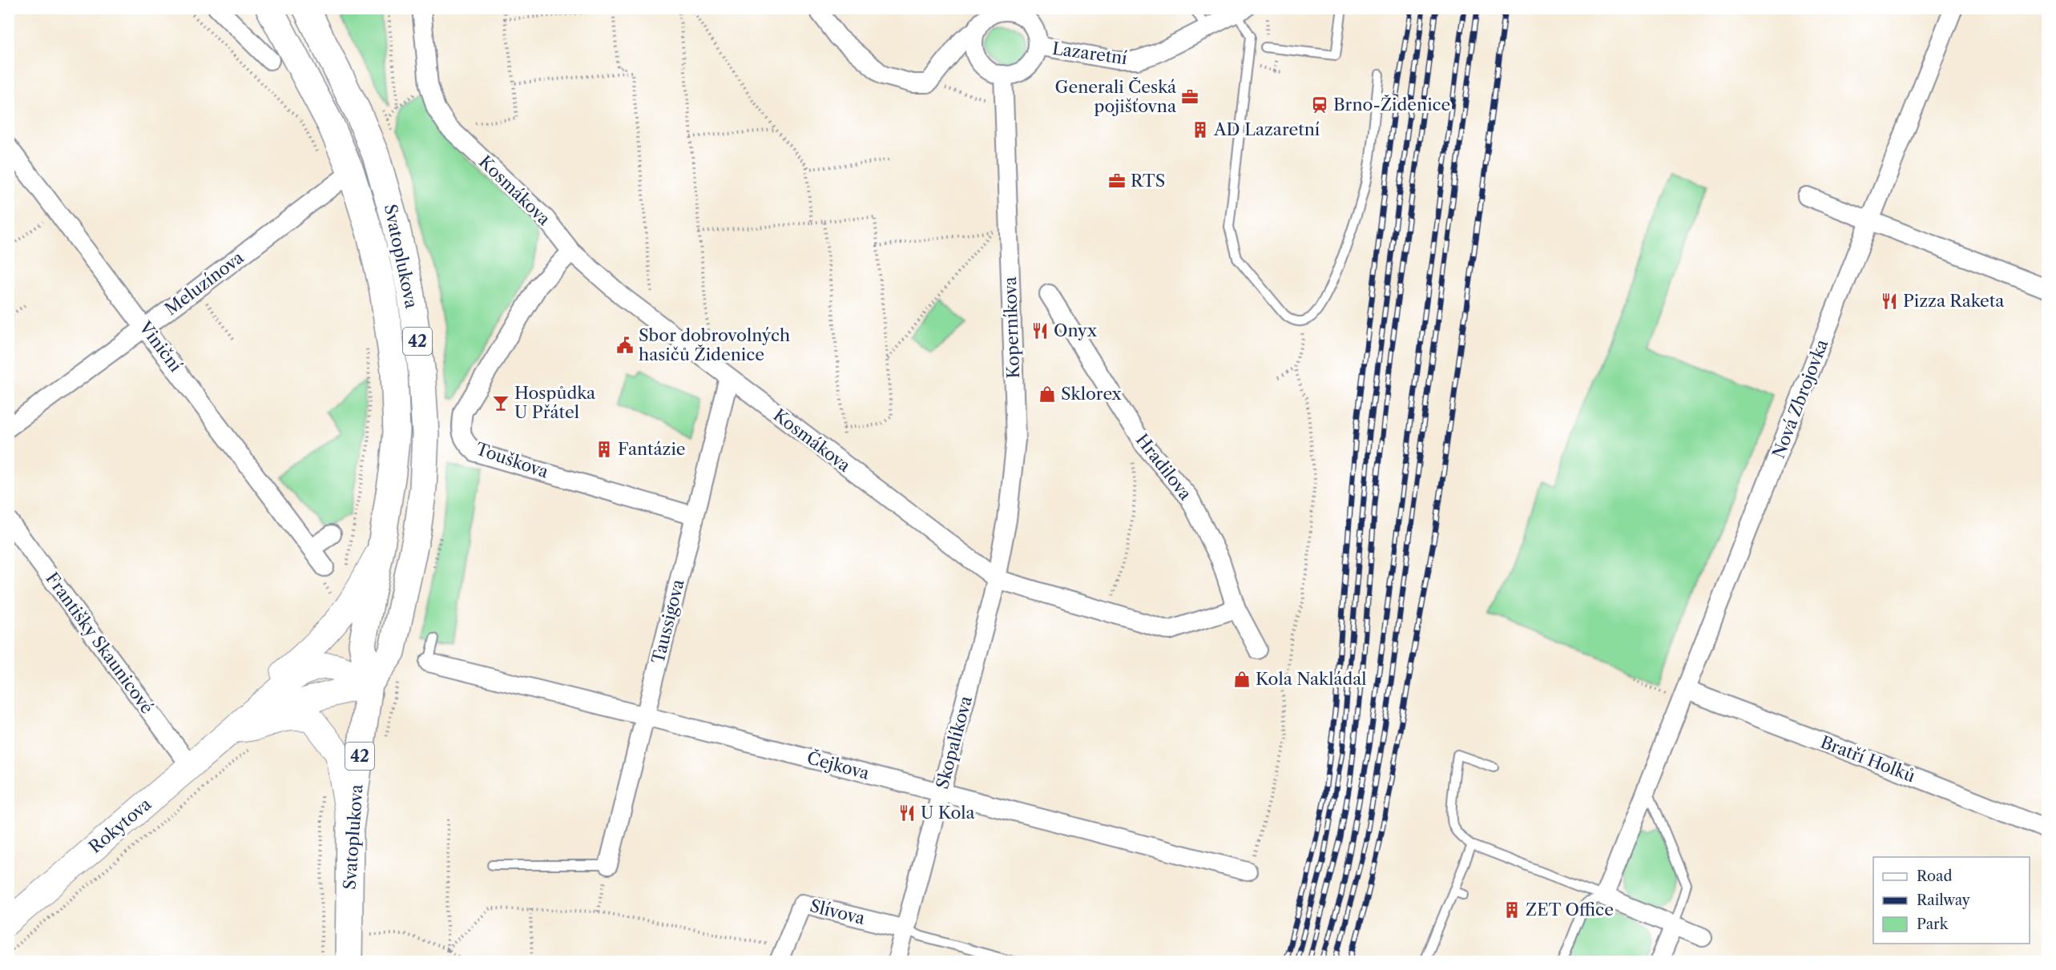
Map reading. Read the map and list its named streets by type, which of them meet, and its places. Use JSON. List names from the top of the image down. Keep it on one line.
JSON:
{"streets":{"main road":["Svatoplukova","42","Rokytova"],"street":["Lazaretní","Kosmákova","Meluzínova","Koperníkova","Viniční","Nová Zbrojovka","Touškova","Hradilova","Taussigova","Františky Skaunicové","Skopalíkova","Bratří Holků","Čejkova","Slívova"]},"crossings":[["Lazaretní","Koperníkova"],["Kosmákova","Koperníkova"],["Kosmákova","Touškova"],["Kosmákova","Hradilova"],["Kosmákova","Taussigova"],["Kosmákova","Skopalíkova"],["Svatoplukova","Meluzínova"],["Svatoplukova","Rokytova"],["Meluzínova","Viniční"],["Koperníkova","Skopalíkova"],["Nová Zbrojovka","Bratří Holků"],["Touškova","Taussigova"],["Taussigova","Čejkova"],["Františky Skaunicové","Rokytova"],["Skopalíkova","Čejkova"],["Skopalíkova","Slívova"]],"places":{"office":["Generali Česká pojišťovna","RTS"],"station":["Brno-Židenice"],"building":["AD Lazaretní","Fantázie","ZET Office"],"restaurant":["Pizza Raketa","Onyx","U Kola"],"public building":["Sbor dobrovolných hasičů Židenice"],"shop":["Sklorex","Kola Nakládal"],"bar":["Hospůdka U Přátel"]},"legend":["Road","Railway","Park"]}
